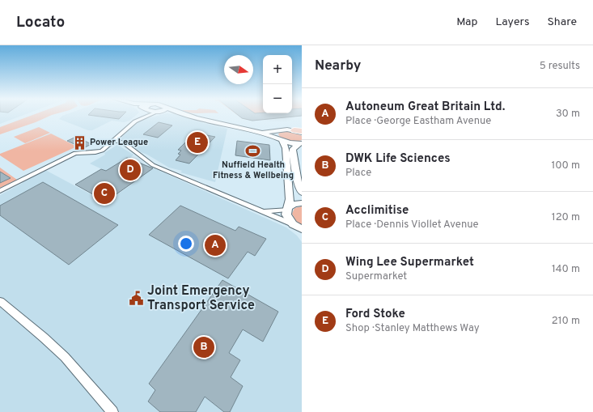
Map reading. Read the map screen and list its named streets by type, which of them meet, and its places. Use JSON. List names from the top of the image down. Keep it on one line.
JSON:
{"places":{"building":["Power League"],"sports":["Nuffield Health Fitness & Wellbeing"],"public building":["Joint Emergency Transport Service"]},"north":"right","page":{"header":"Locato","nav":["Map","Layers","Share"],"heading":["Nearby","5 results"],"map_buttons":["+","−"],"list":[{"mark":"A","name":"Autoneum Great Britain Ltd.","note":"Place · George Eastham Avenue","value":"30 m"},{"mark":"B","name":"DWK Life Sciences","note":"Place","value":"100 m"},{"mark":"C","name":"Acclimitise","note":"Place · Dennis Viollet Avenue","value":"120 m"},{"mark":"D","name":"Wing Lee Supermarket","note":"Supermarket","value":"140 m"},{"mark":"E","name":"Ford Stoke","note":"Shop · Stanley Matthews Way","value":"210 m"}],"pins":["E","D","C","A","B"]}}
